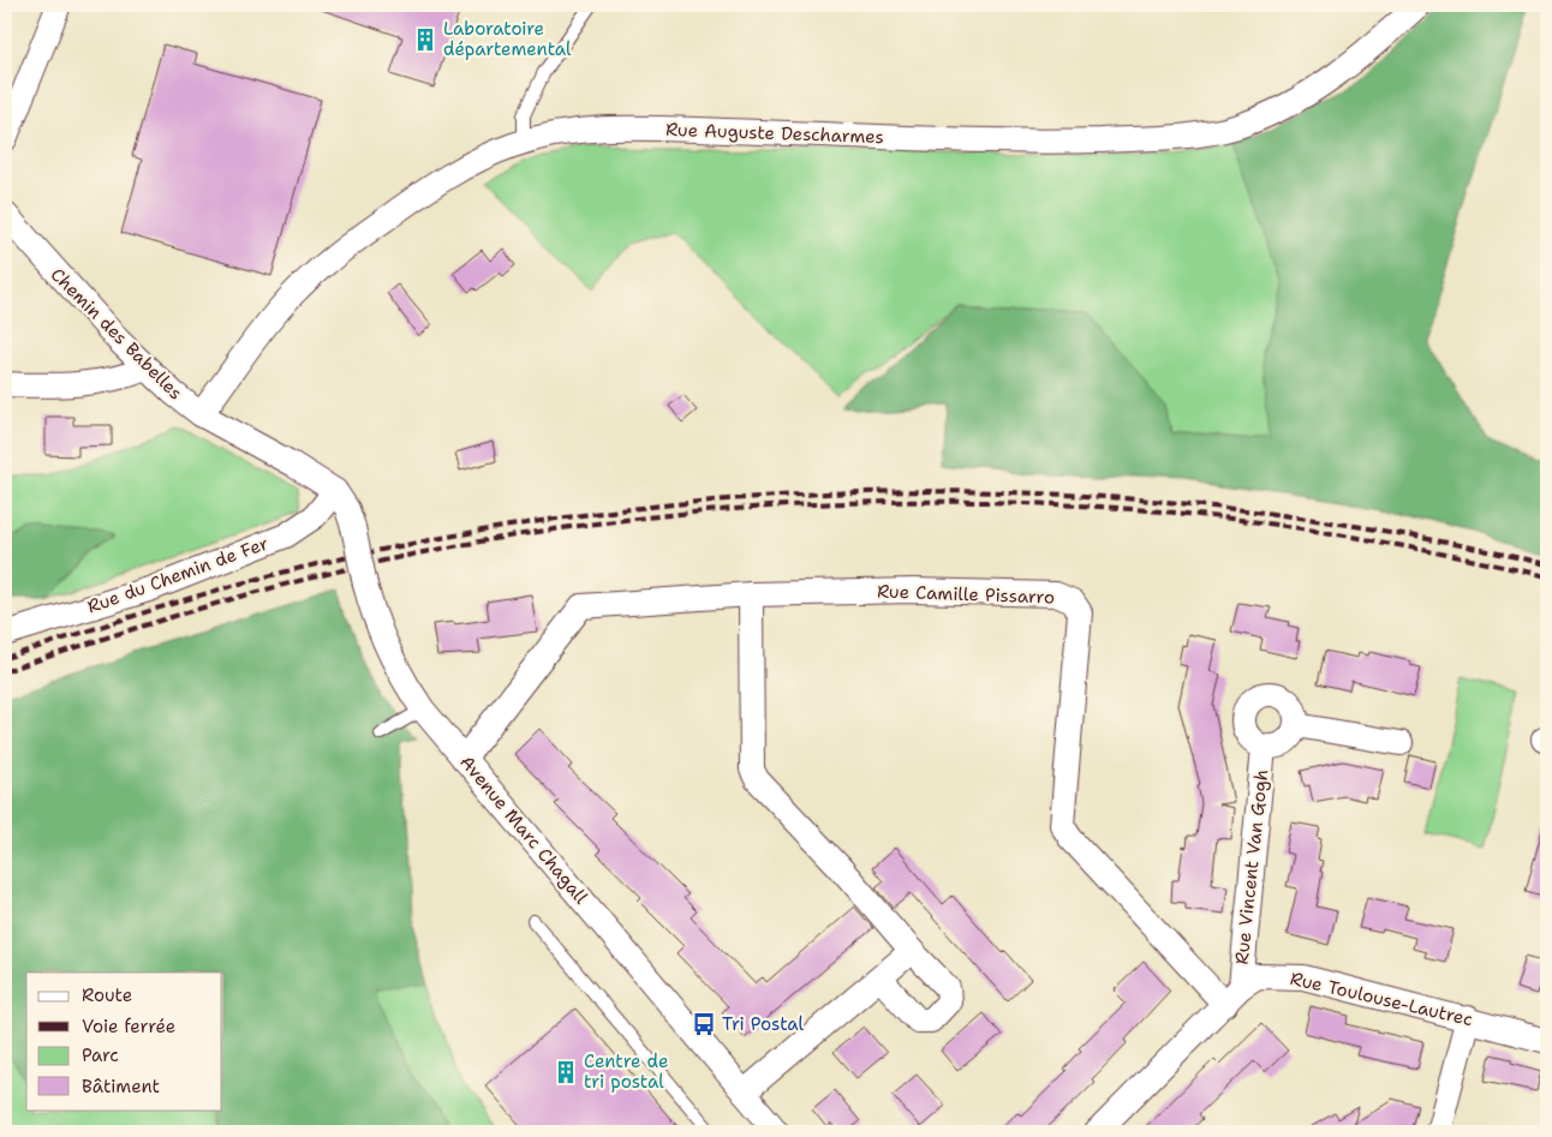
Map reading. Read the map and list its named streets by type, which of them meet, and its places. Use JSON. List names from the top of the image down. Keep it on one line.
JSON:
{"streets":{"street":["Rue Auguste Descharmes","Chemin des Babelles","Rue du Chemin de Fer","Rue Camille Pissarro","Avenue Marc Chagall","Rue Vincent Van Gogh","Rue Toulouse-Lautrec"]},"crossings":[["Rue Auguste Descharmes","Chemin des Babelles"],["Chemin des Babelles","Rue du Chemin de Fer"],["Chemin des Babelles","Avenue Marc Chagall"],["Rue du Chemin de Fer","Avenue Marc Chagall"],["Rue Camille Pissarro","Avenue Marc Chagall"],["Rue Camille Pissarro","Rue Vincent Van Gogh"],["Rue Camille Pissarro","Rue Toulouse-Lautrec"],["Rue Vincent Van Gogh","Rue Toulouse-Lautrec"]],"places":{"building":["Laboratoire départemental","Centre de tri postal"],"bus stop":["Tri Postal"]},"legend":["Route","Voie ferrée","Parc","Bâtiment"]}
